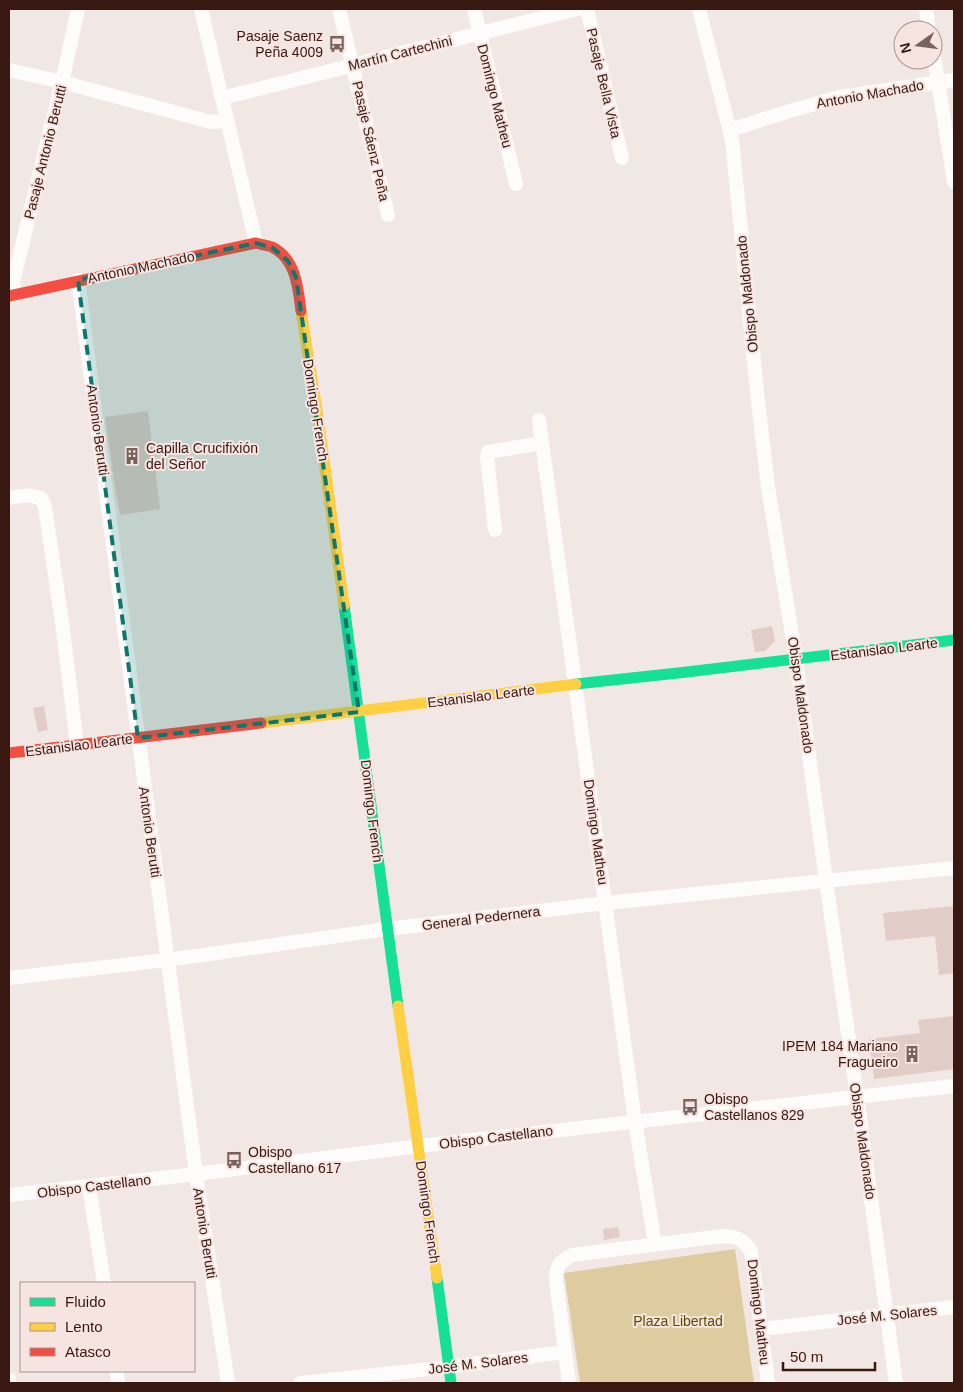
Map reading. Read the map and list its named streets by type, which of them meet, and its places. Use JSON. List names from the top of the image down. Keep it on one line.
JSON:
{"streets":{"street":["Martín Cartechini","Pasaje Bella Vista","Antonio Machado","Domingo Matheu","Pasaje Sáenz Peña","Pasaje Antonio Berutti","Obispo Maldonado","Domingo French","Antonio Berutti","Estanislao Learte","General Pedernera","Obispo Castellano","José M. Solares"]},"crossings":[["Martín Cartechini","Domingo Matheu"],["Martín Cartechini","Pasaje Sáenz Peña"],["Antonio Machado","Pasaje Antonio Berutti"],["Antonio Machado","Obispo Maldonado"],["Antonio Machado","Domingo French"],["Antonio Machado","Antonio Berutti"],["Domingo Matheu","Estanislao Learte"],["Domingo Matheu","General Pedernera"],["Domingo Matheu","Obispo Castellano"],["Domingo Matheu","José M. Solares"],["Obispo Maldonado","Estanislao Learte"],["Obispo Maldonado","General Pedernera"],["Obispo Maldonado","Obispo Castellano"],["Obispo Maldonado","José M. Solares"],["Domingo French","Estanislao Learte"],["Domingo French","General Pedernera"],["Domingo French","Obispo Castellano"],["Domingo French","José M. Solares"],["Antonio Berutti","Estanislao Learte"],["Antonio Berutti","General Pedernera"],["Antonio Berutti","Obispo Castellano"]],"parks":["Plaza Libertad"],"places":{"bus stop":["Pasaje Saenz Peña 4009","Obispo Castellanos 829","Obispo Castellano 617"],"building":["Capilla Crucifixión del Señor","IPEM 184 Mariano Fragueiro"]},"legend":["Fluido","Lento","Atasco"],"scale_bar":"50 m","north":"left"}
